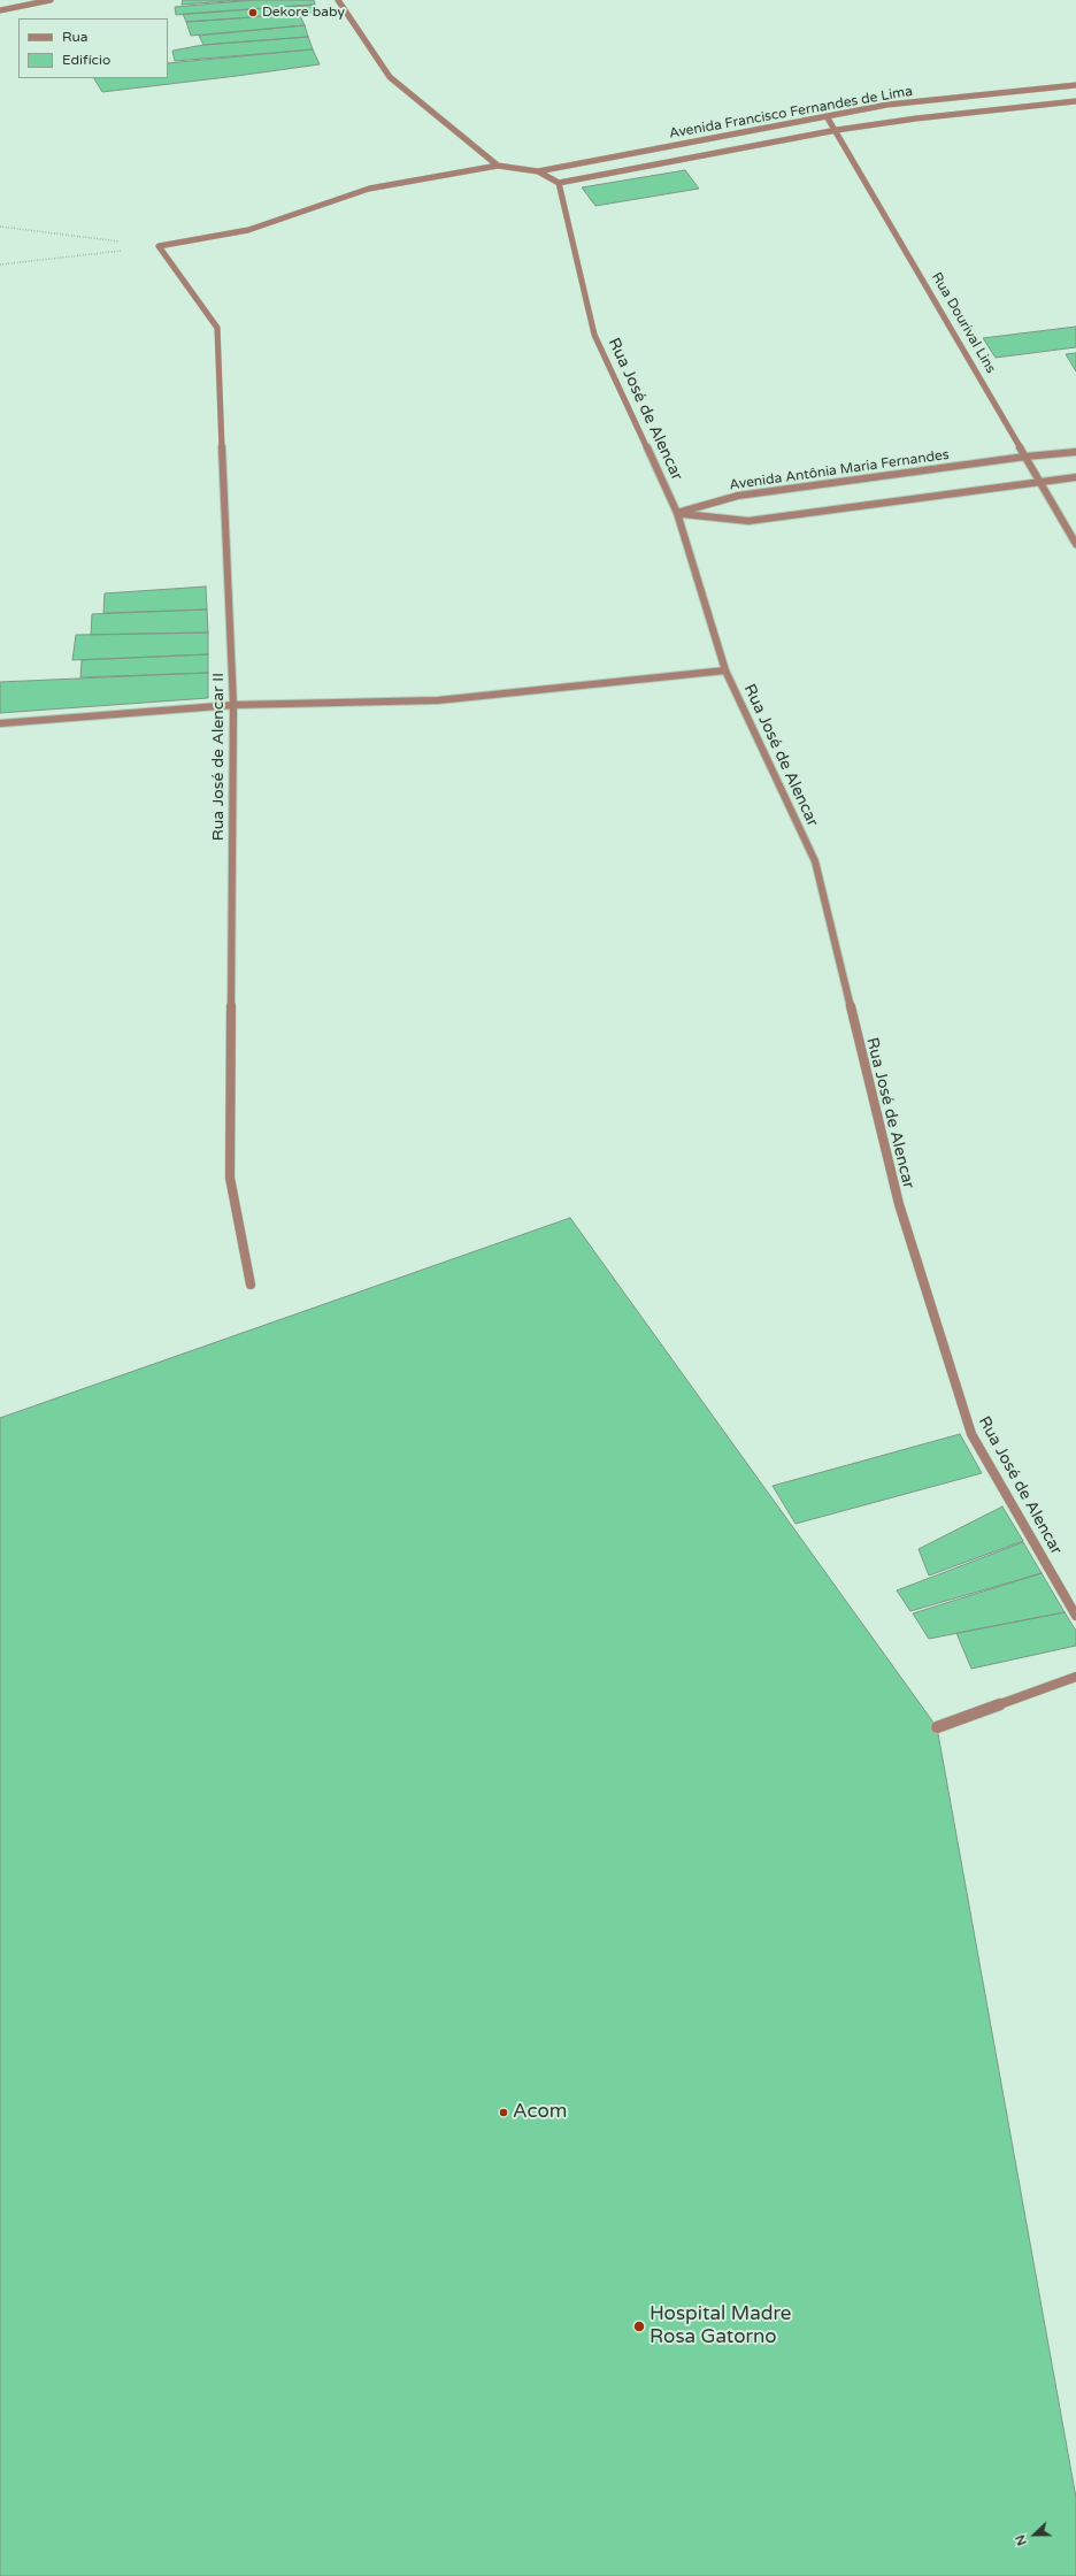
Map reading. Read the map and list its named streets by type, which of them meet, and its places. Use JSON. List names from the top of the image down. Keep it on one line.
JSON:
{"streets":{"street":["Avenida Francisco Fernandes de Lima","Rua Dourival Lins","Rua José de Alencar","Avenida Antônia Maria Fernandes","Rua José de Alencar II"]},"crossings":[["Avenida Francisco Fernandes de Lima","Rua Dourival Lins"],["Avenida Francisco Fernandes de Lima","Rua José de Alencar"],["Rua Dourival Lins","Avenida Antônia Maria Fernandes"],["Rua José de Alencar","Avenida Antônia Maria Fernandes"]],"places":["Dekore baby","Acom","Hospital Madre Rosa Gatorno"],"legend":["Rua","Edifício"],"north":"left"}
